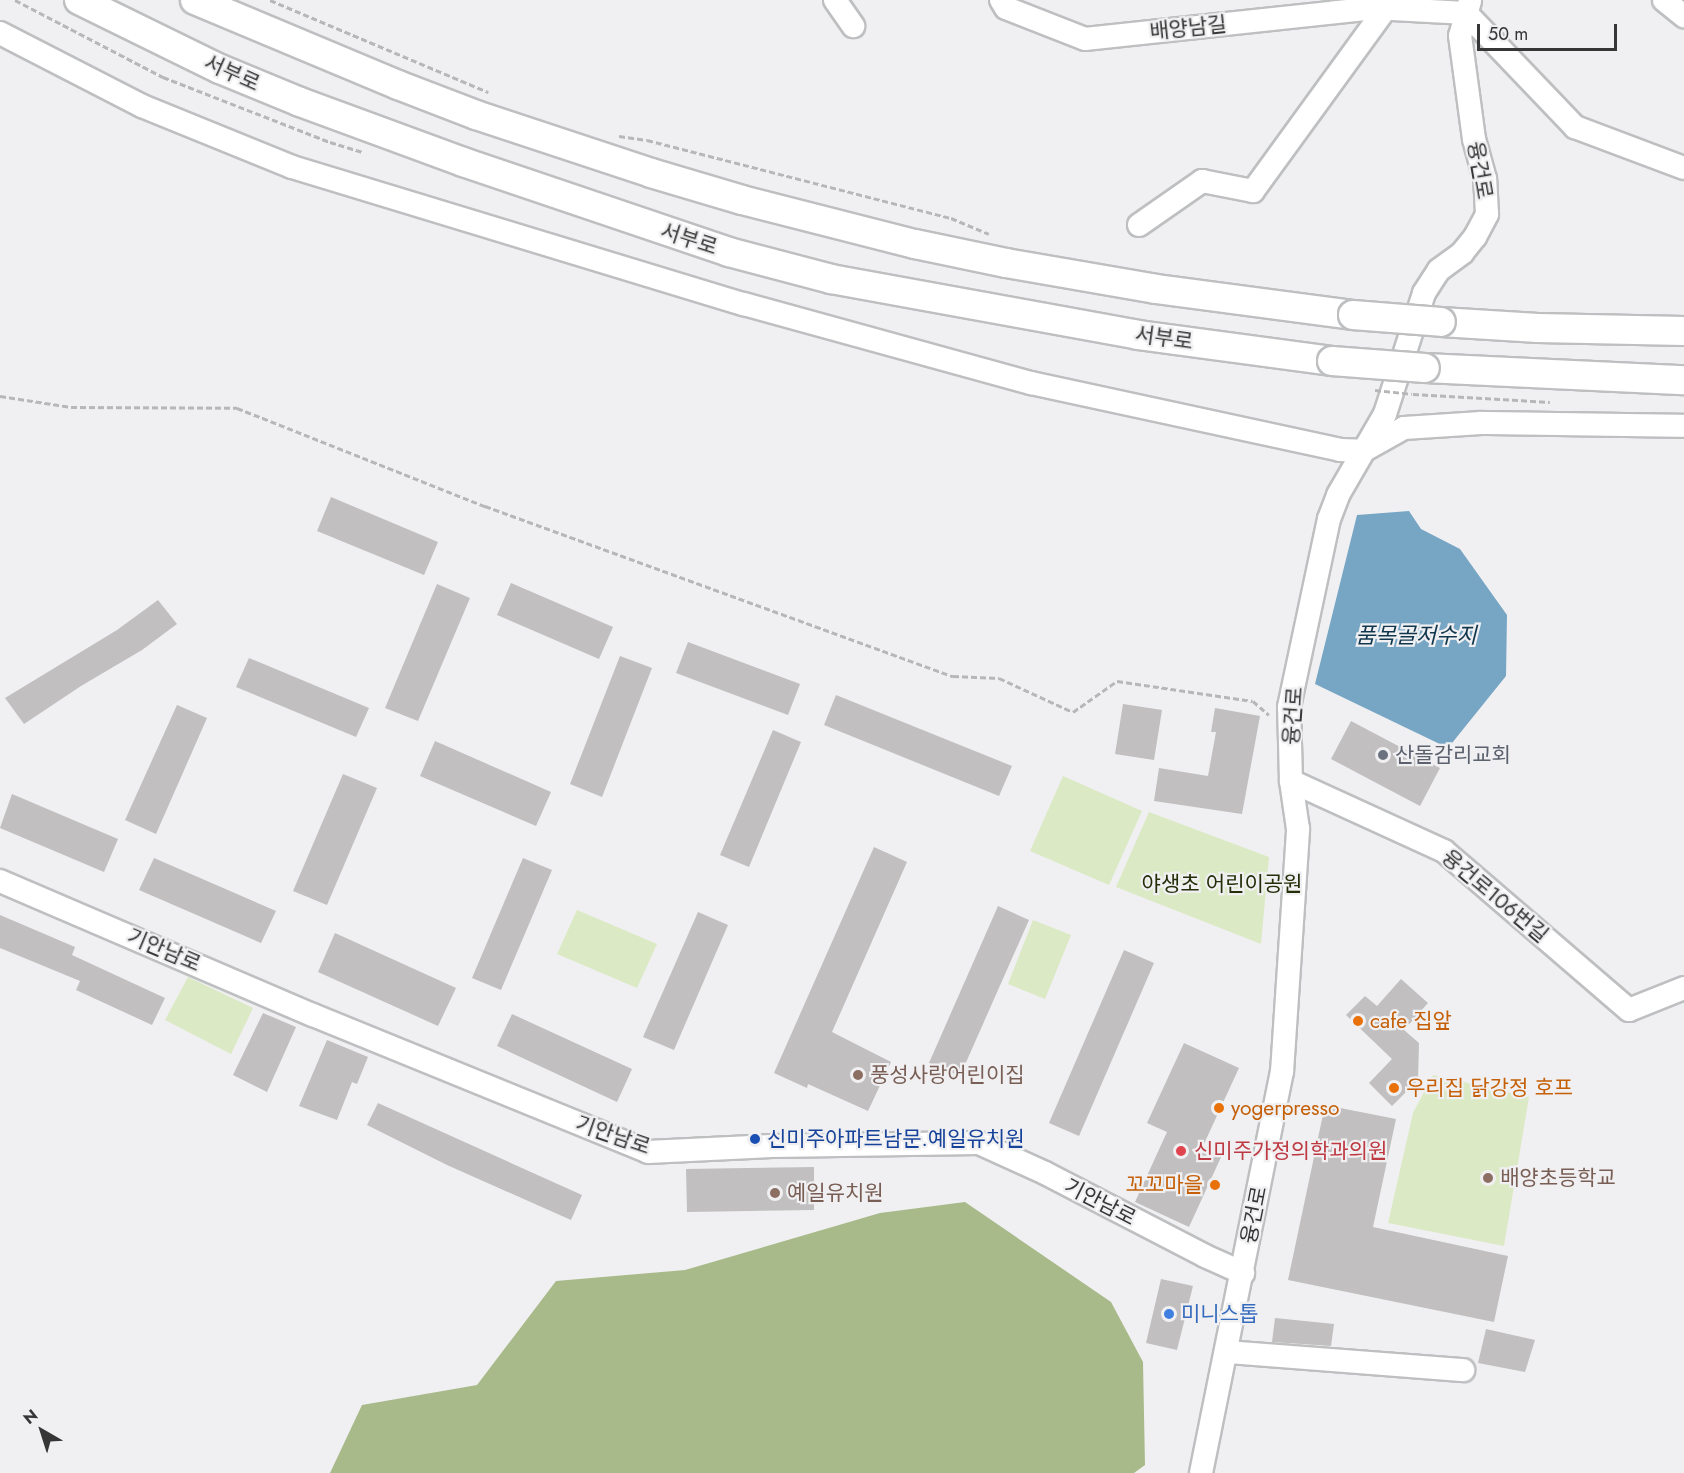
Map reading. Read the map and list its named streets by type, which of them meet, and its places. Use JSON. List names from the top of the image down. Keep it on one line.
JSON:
{"streets":{"main road":["서부로"],"street":["배양남길","융건로","융건로106번길","기안남로"]},"crossings":[["배양남길","융건로"],["융건로","융건로106번길"],["융건로","기안남로"]],"water":["품목골저수지"],"parks":["야생초 어린이공원"],"places":["산돌감리교회","cafe 집앞","풍성사랑어린이집","우리집 닭강정 호프","yogerpresso","신미주아파트남문.예일유치원","신미주가정의학과의원","배양초등학교","꼬꼬마을","예일유치원","미니스톱"],"scale_bar":"50 m","north":"top left"}
